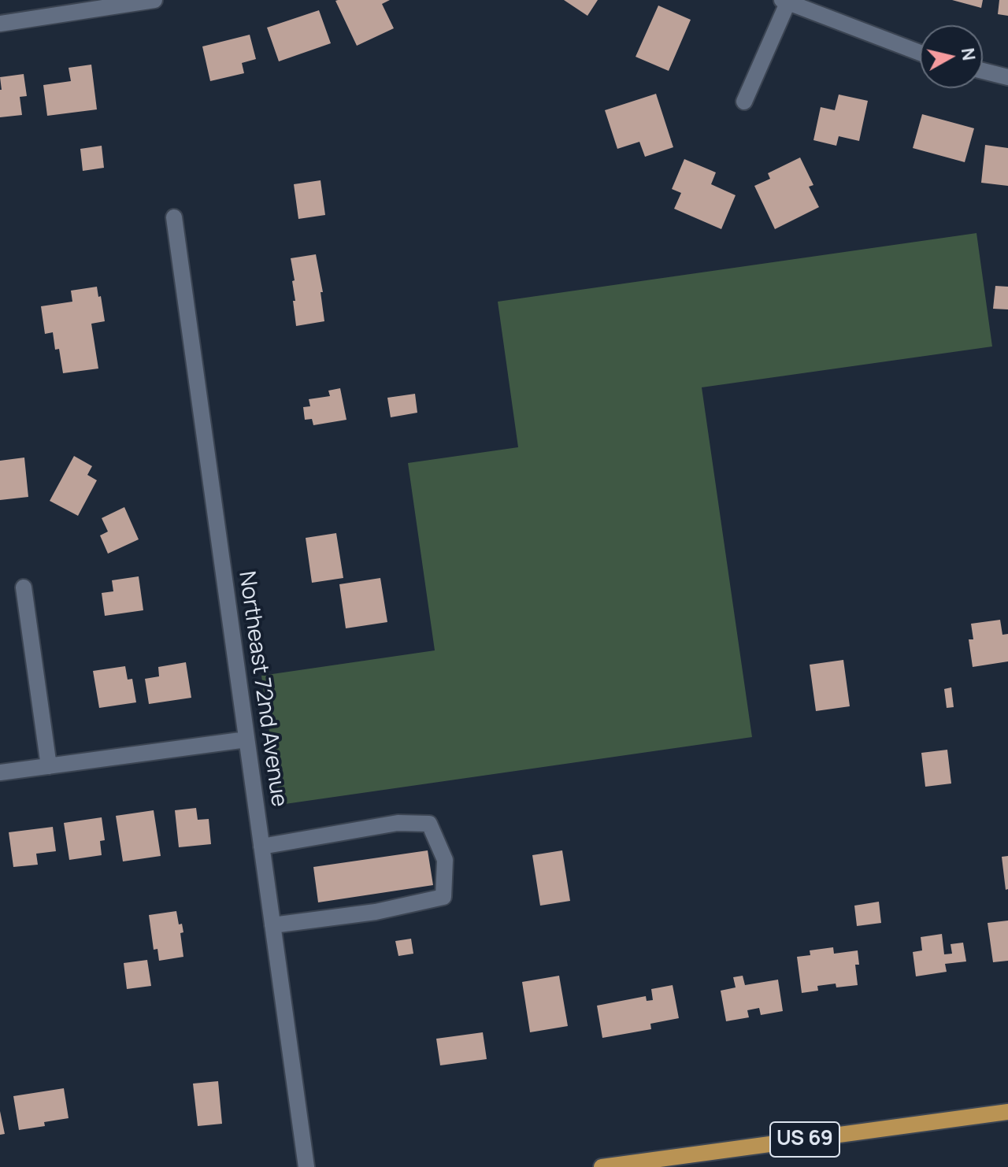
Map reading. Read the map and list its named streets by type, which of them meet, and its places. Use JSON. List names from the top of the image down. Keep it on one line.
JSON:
{"streets":{"main road":["US 69"],"street":["Northeast 72nd Avenue"]},"north":"right"}
